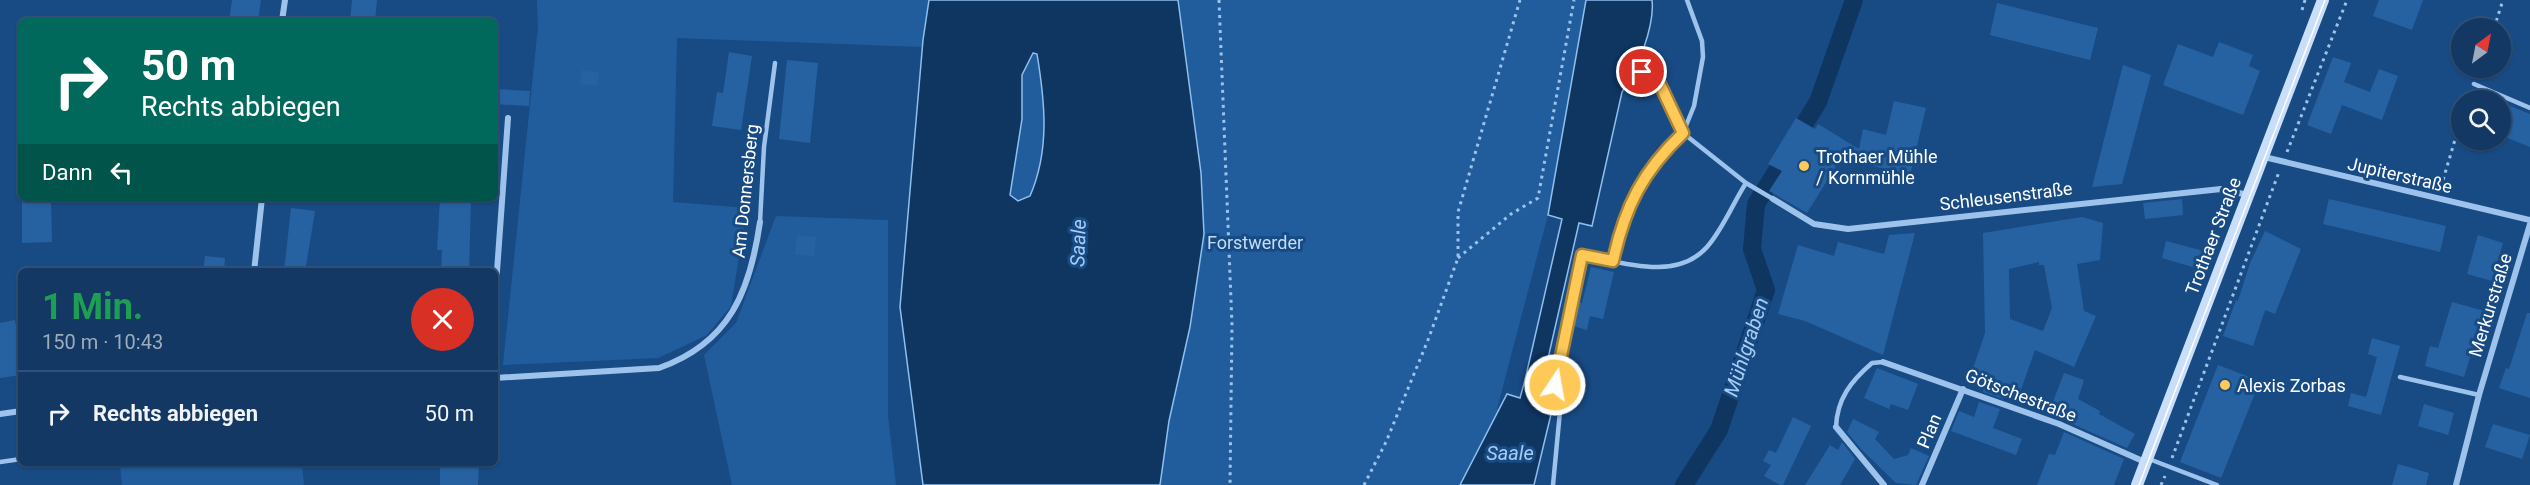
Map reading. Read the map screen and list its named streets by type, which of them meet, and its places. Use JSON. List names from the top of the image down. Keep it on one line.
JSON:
{"streets":{"main road":["Trothaer Straße"],"street":["Jupiterstraße","Am Donnersberg","Schleusenstraße","Merkurstraße","Götschestraße","Plan"]},"crossings":[["Jupiterstraße","Trothaer Straße"],["Jupiterstraße","Merkurstraße"],["Schleusenstraße","Trothaer Straße"],["Trothaer Straße","Götschestraße"],["Götschestraße","Plan"]],"water":["Saale","Mühlgraben"],"parks":["Forstwerder"],"places":["Trothaer Mühle / Kornmühle","Alexis Zorbas"],"north":"top right","page":{"turn":["50 m","Rechts abbiegen"],"then":"Dann","heading":["1 Min.","150 m · 10:43"],"list":[{"name":"Rechts abbiegen","value":"50 m"}]}}
